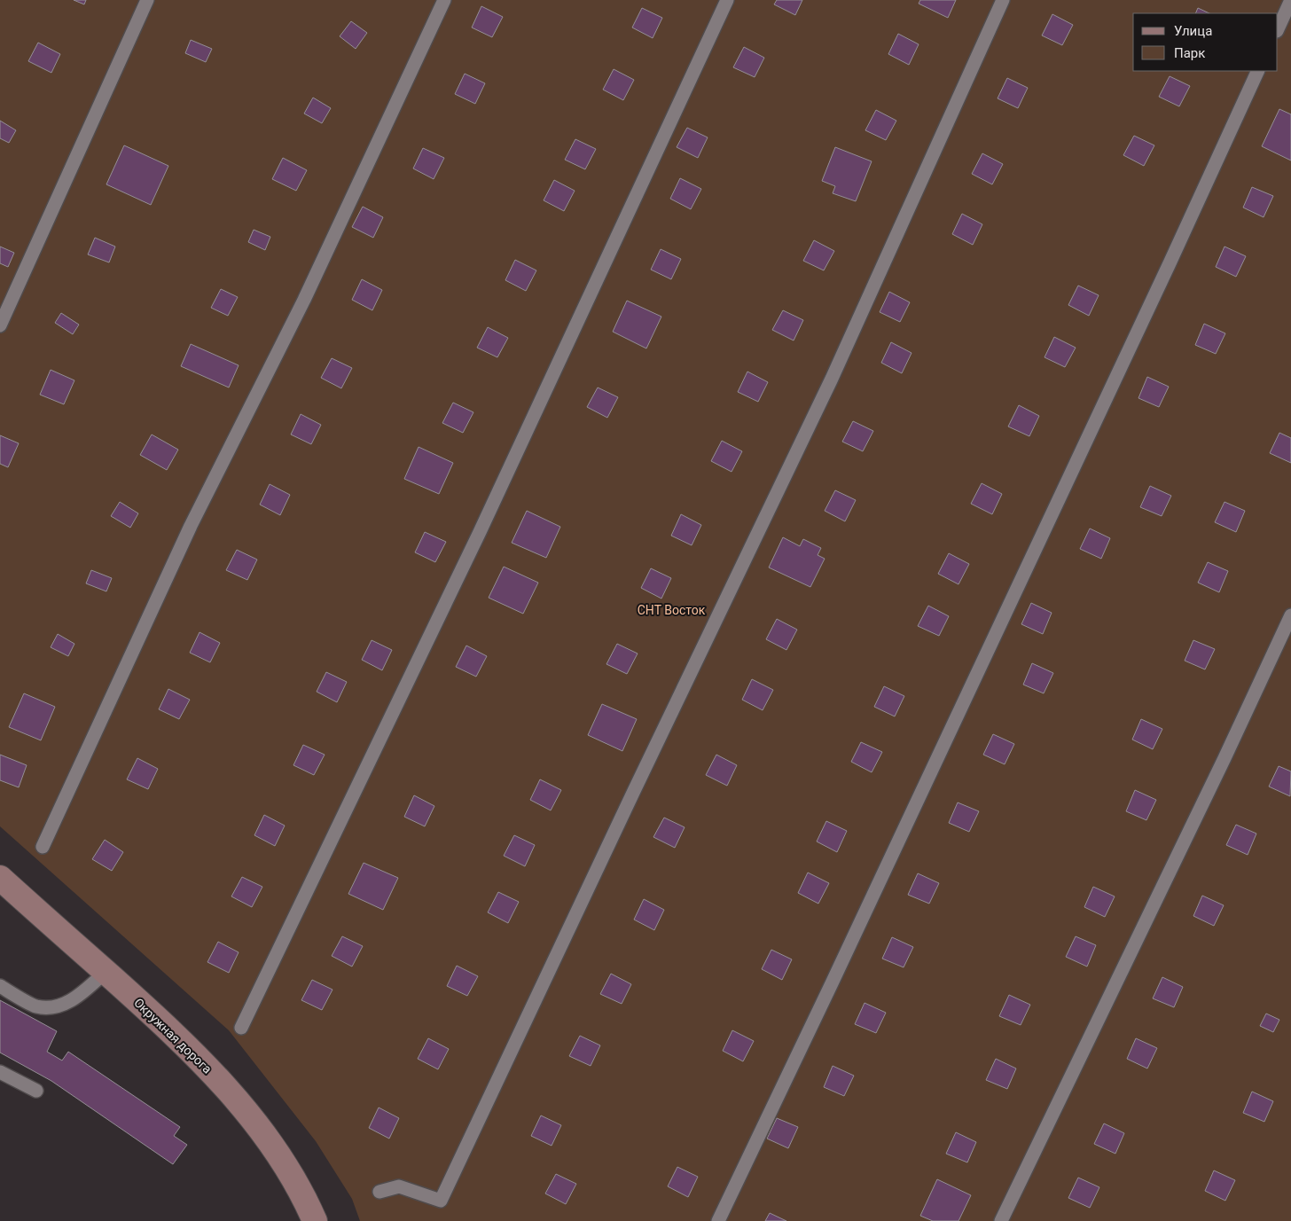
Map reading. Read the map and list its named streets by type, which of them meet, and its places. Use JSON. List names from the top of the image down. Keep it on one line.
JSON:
{"streets":{"main road":["Окружная дорога"]},"parks":["СНТ Восток"],"legend":["Улица","Парк"]}
